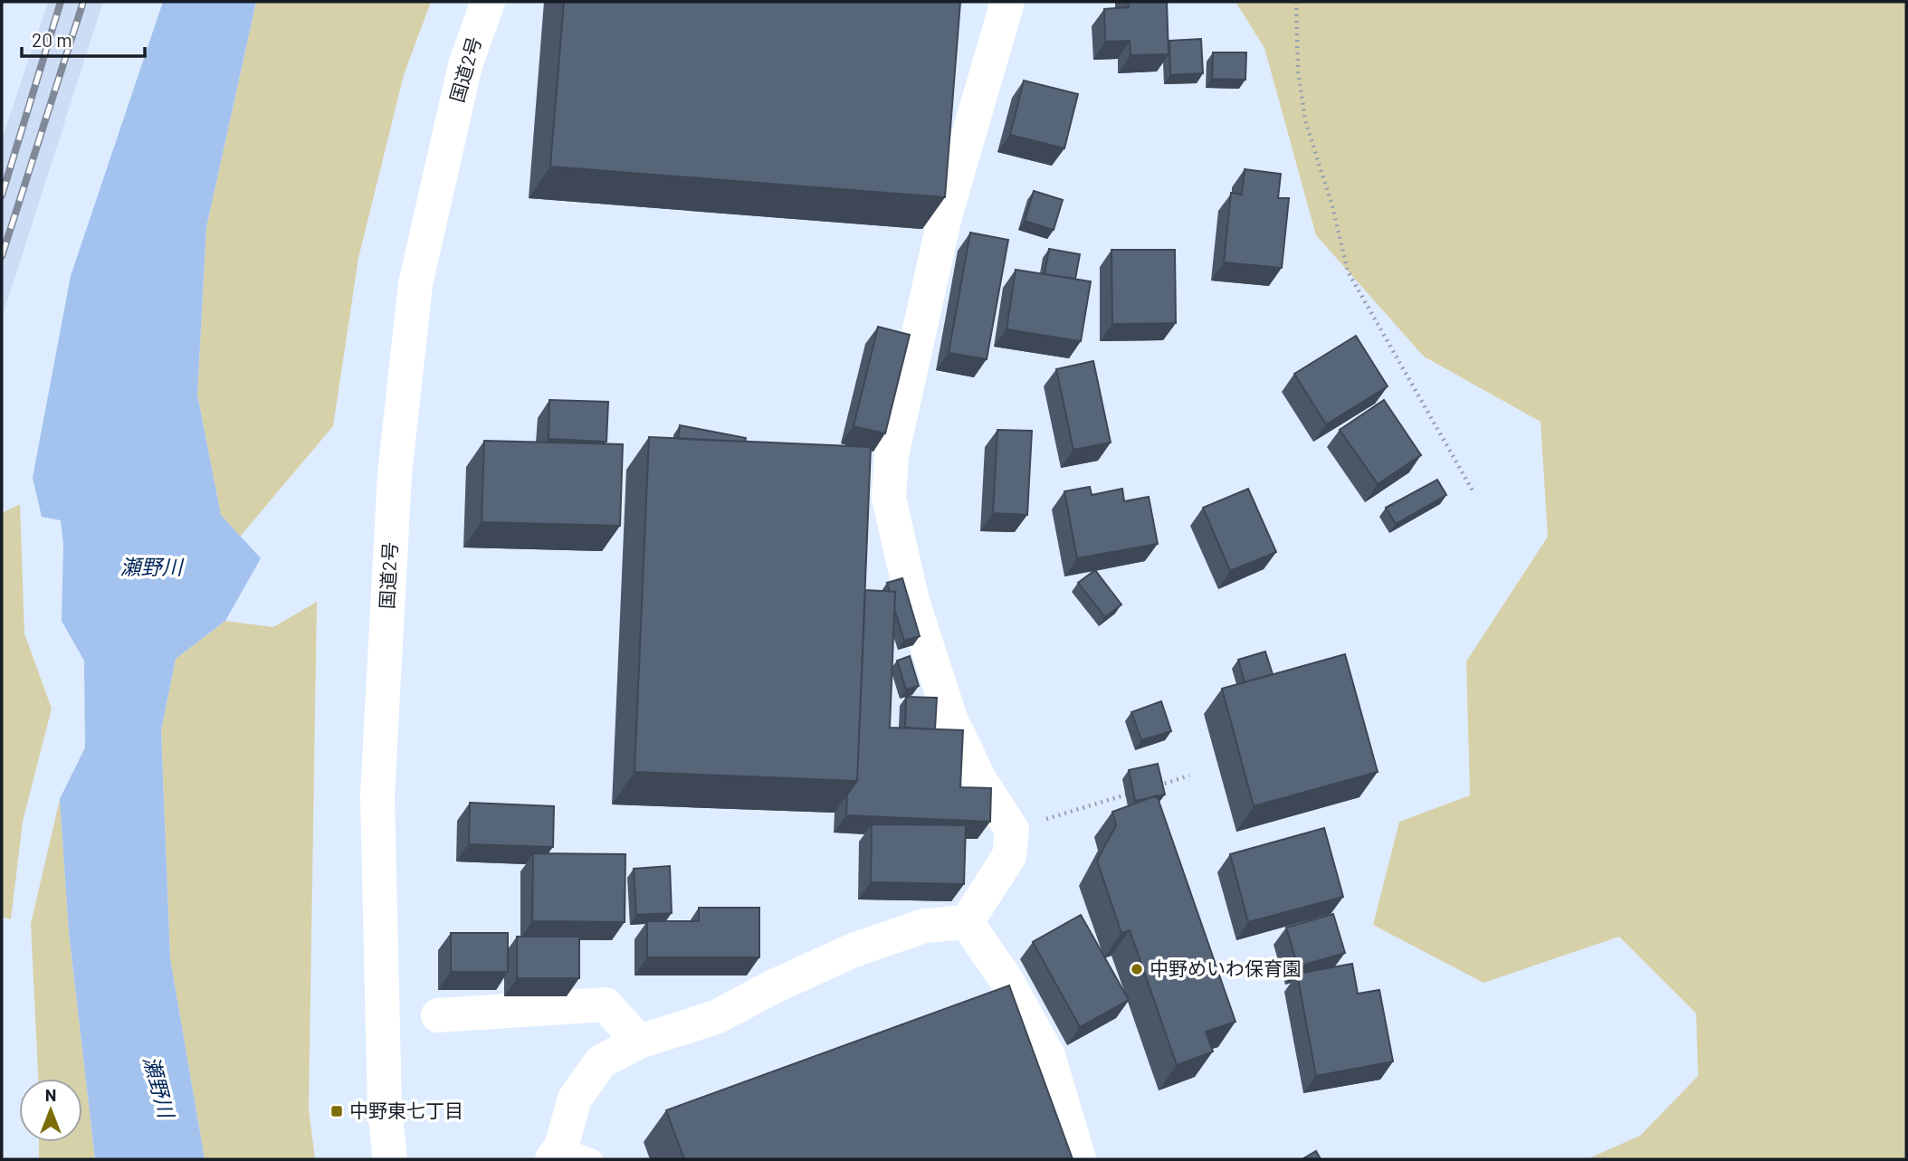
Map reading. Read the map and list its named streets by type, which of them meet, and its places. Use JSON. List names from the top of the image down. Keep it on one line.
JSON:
{"streets":{"main road":["国道2号"]},"water":["瀬野川"],"places":{"other":["中野めいわ保育園"],"transit":["中野東七丁目"]},"scale_bar":"20 m","north":"top"}
